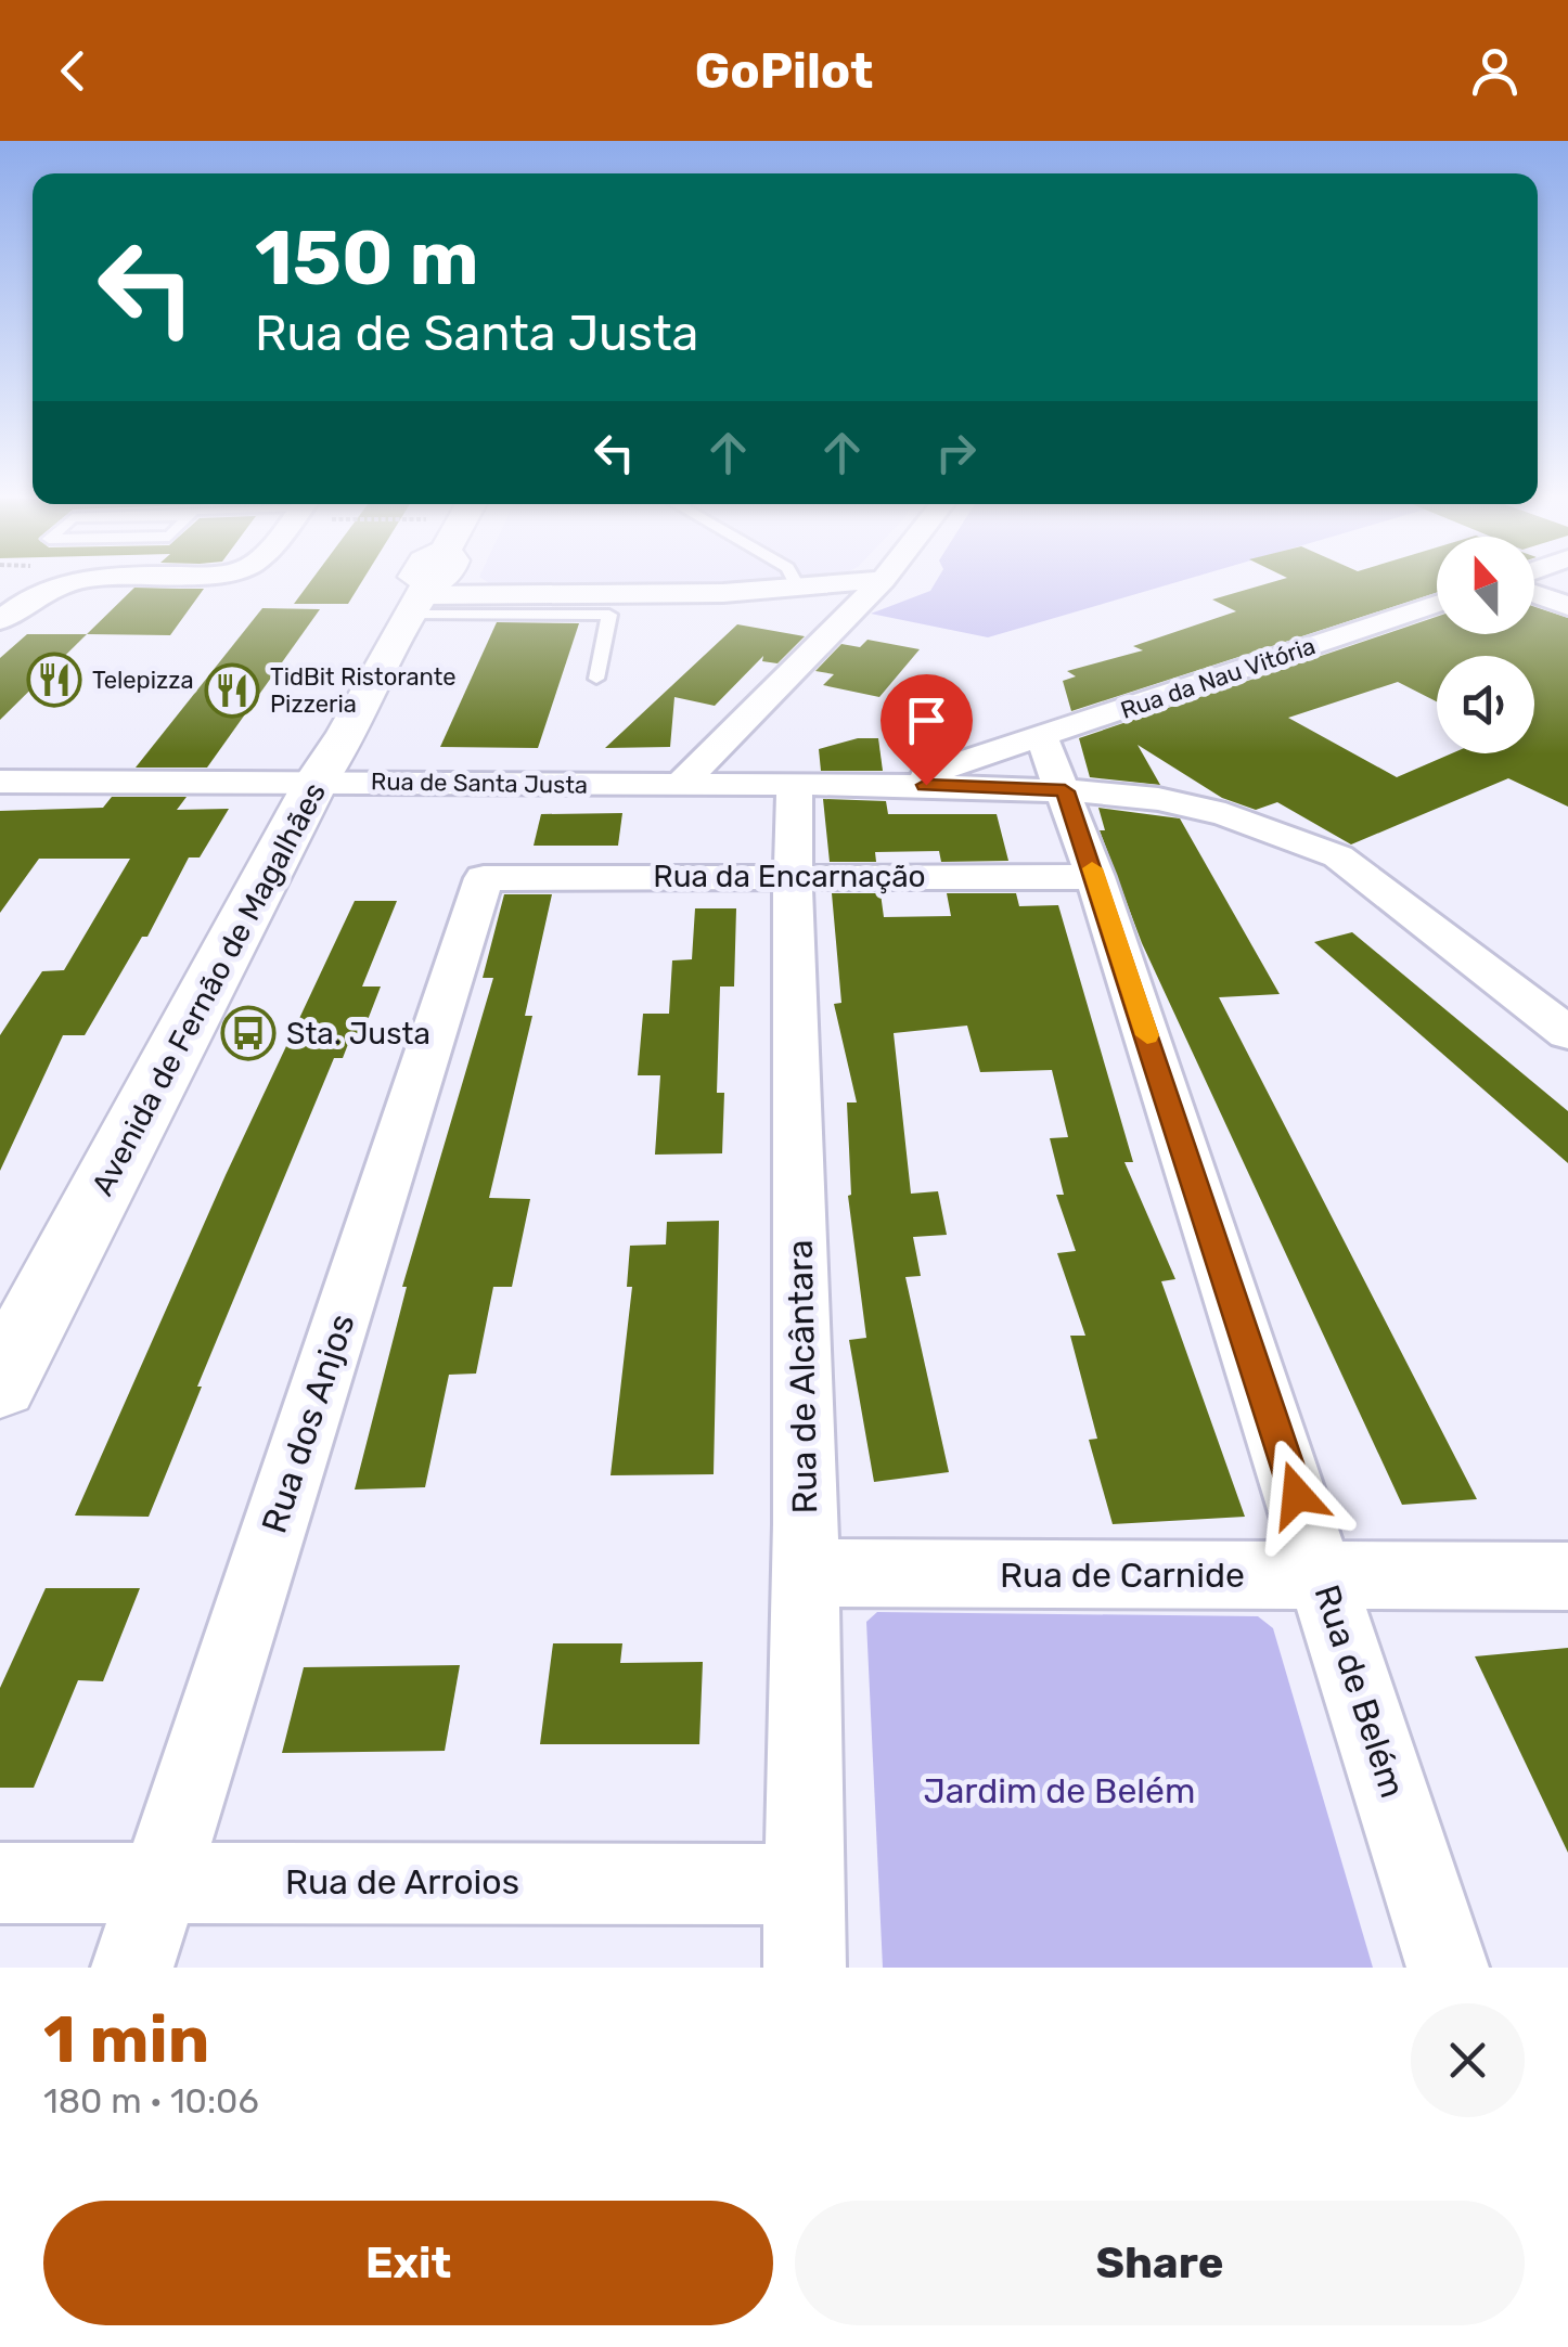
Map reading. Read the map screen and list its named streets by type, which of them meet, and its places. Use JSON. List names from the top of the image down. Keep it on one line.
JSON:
{"streets":{"main road":["Avenida de Fernão de Magalhães"],"street":["Rua da Nau Vitória","Rua de Santa Justa","Rua da Encarnação","Rua de Alcântara","Rua dos Anjos","Rua de Carnide","Rua de Belém","Rua de Arroios"]},"crossings":[["Rua da Nau Vitória","Rua de Santa Justa"],["Rua da Nau Vitória","Rua de Belém"],["Rua de Santa Justa","Avenida de Fernão de Magalhães"],["Rua de Santa Justa","Rua de Alcântara"],["Rua de Santa Justa","Rua de Belém"],["Rua da Encarnação","Rua de Alcântara"],["Rua da Encarnação","Rua dos Anjos"],["Rua da Encarnação","Rua de Belém"],["Rua de Alcântara","Rua de Carnide"],["Rua de Alcântara","Rua de Arroios"],["Rua dos Anjos","Rua de Arroios"],["Rua de Carnide","Rua de Belém"]],"parks":["Jardim de Belém"],"places":{"restaurant":["Telepizza","TidBit Ristorante Pizzeria"],"bus stop":["Sta. Justa"]},"north":"top","page":{"header":"GoPilot","turn":["150 m","Rua de Santa Justa"],"heading":["1 min","180 m · 10:06"],"buttons":["Exit","Share"]}}
